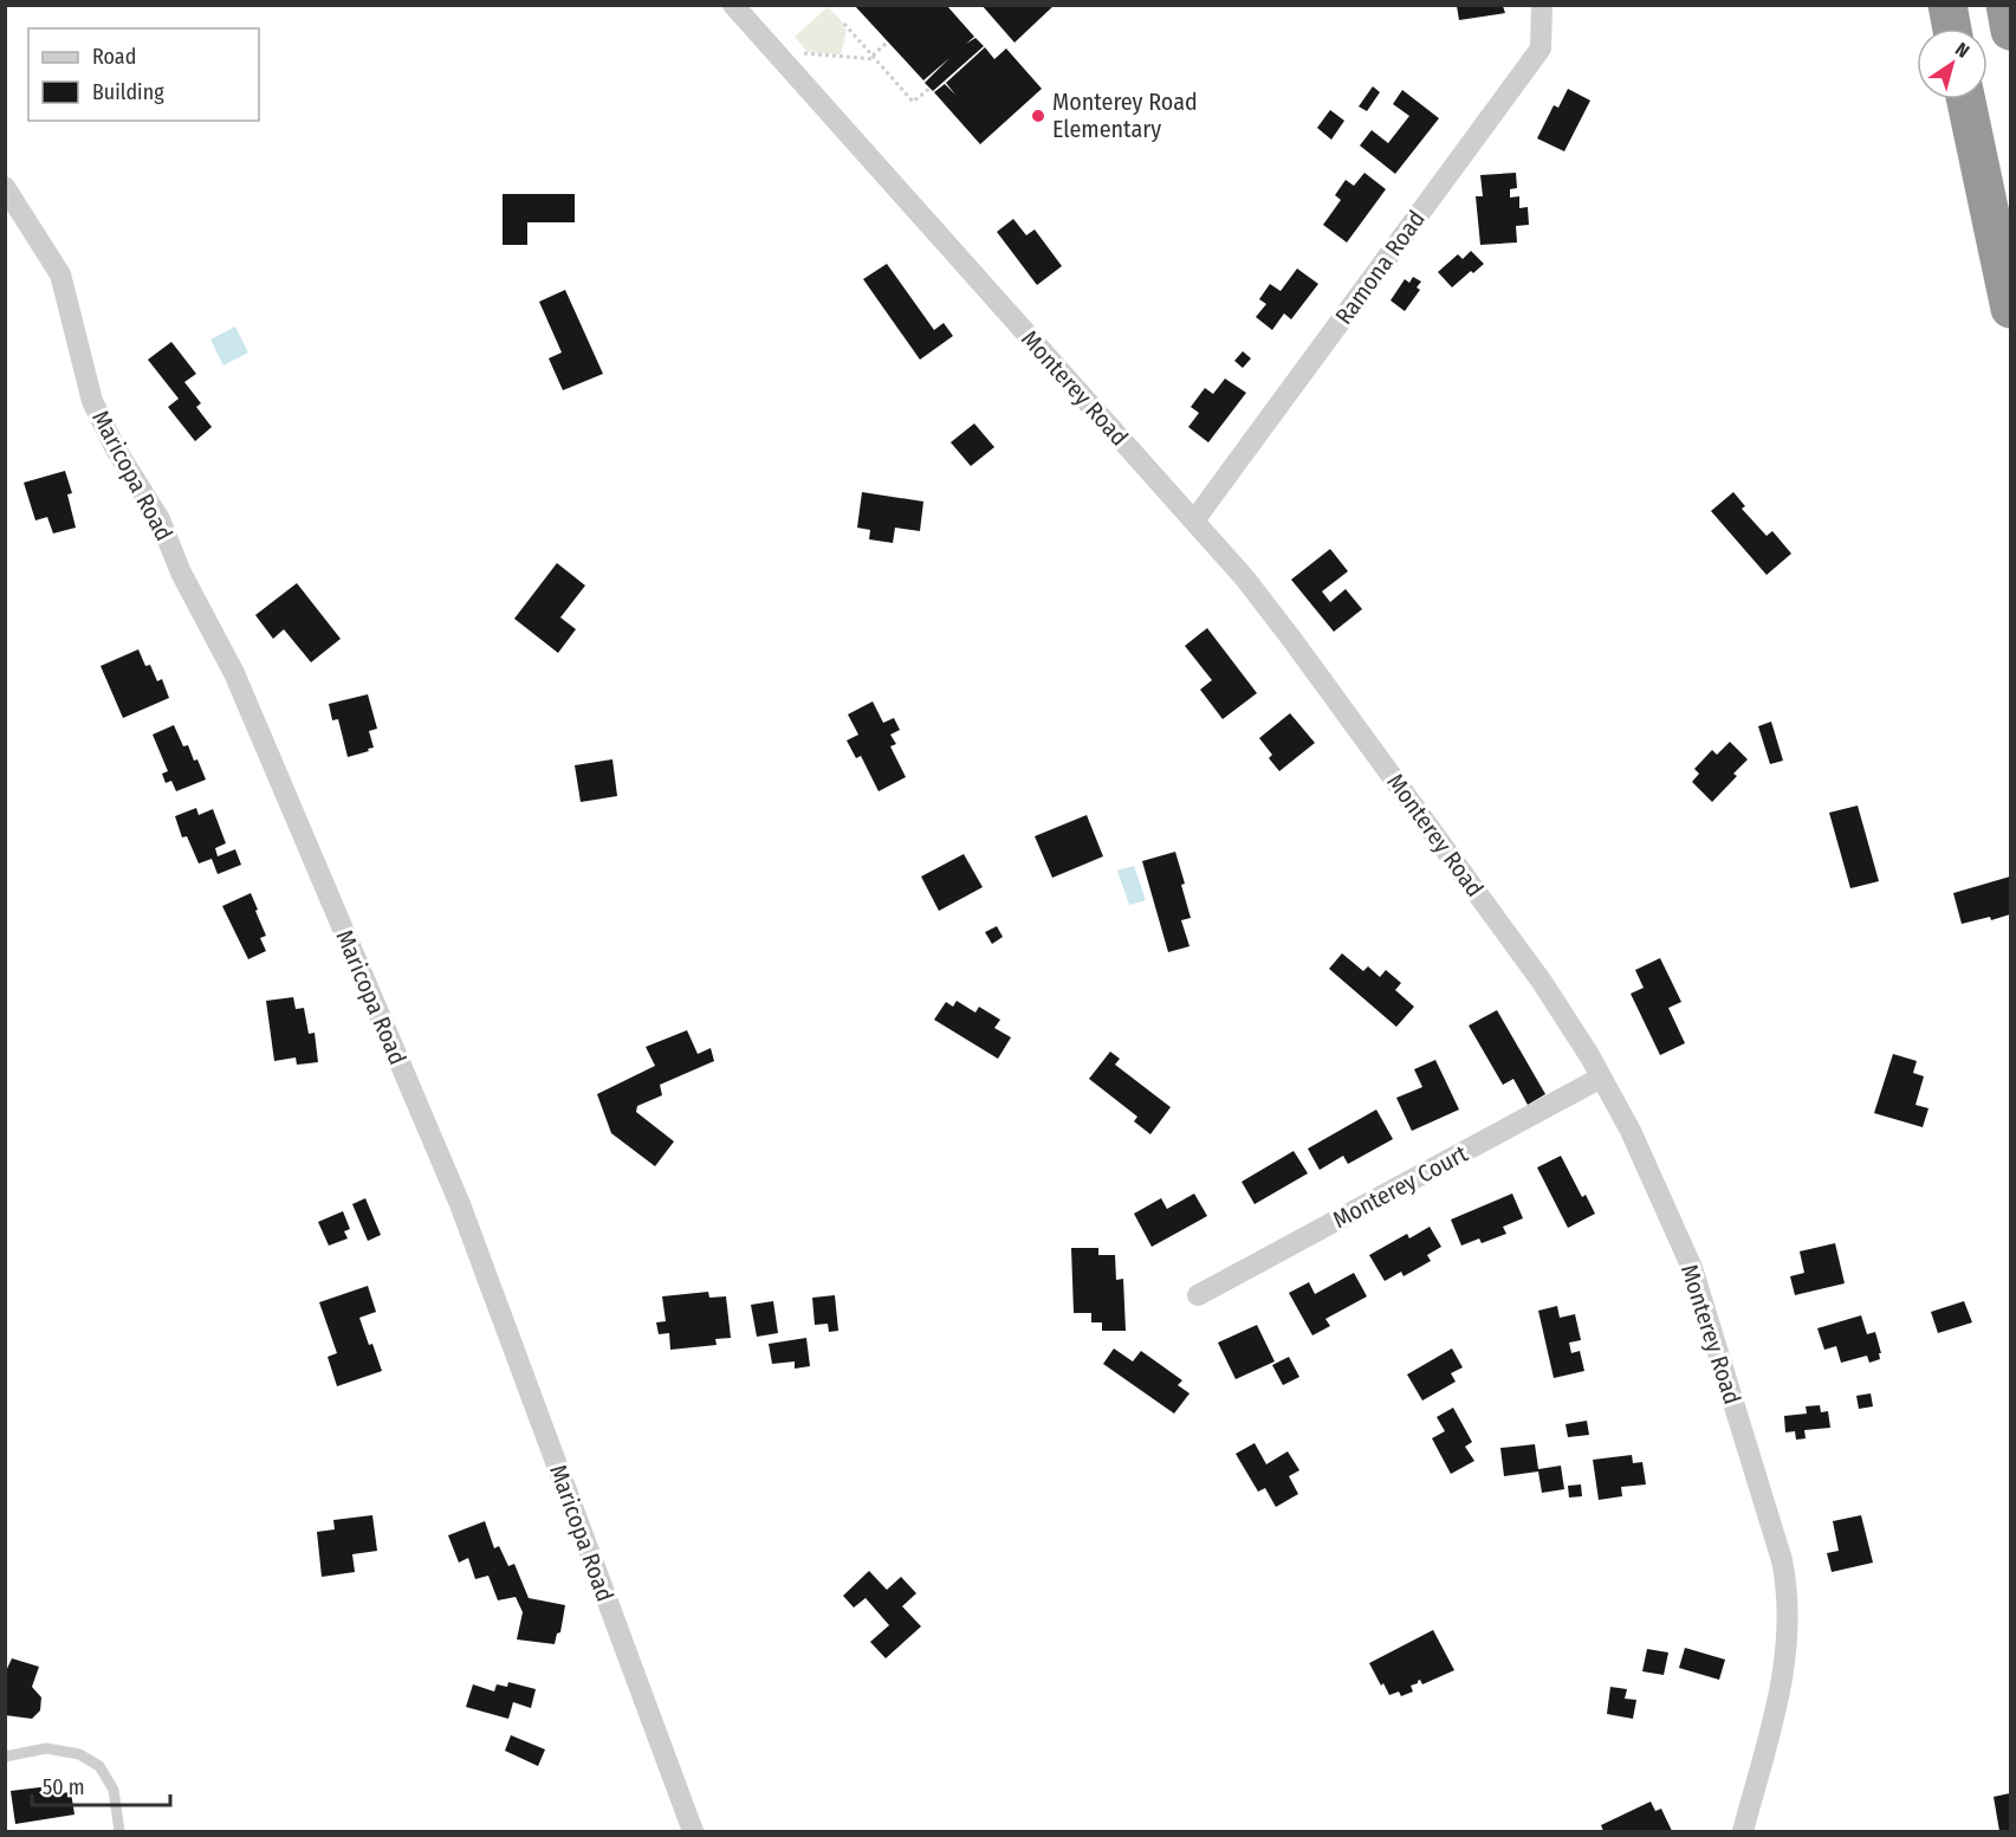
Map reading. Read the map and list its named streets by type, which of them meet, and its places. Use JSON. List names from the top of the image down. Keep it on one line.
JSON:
{"streets":{"street":["Ramona Road","Monterey Road","Maricopa Road","Monterey Court"]},"crossings":[["Ramona Road","Monterey Road"],["Monterey Road","Monterey Court"]],"places":["Monterey Road Elementary"],"legend":["Road","Building"],"scale_bar":"50 m","north":"top right"}
